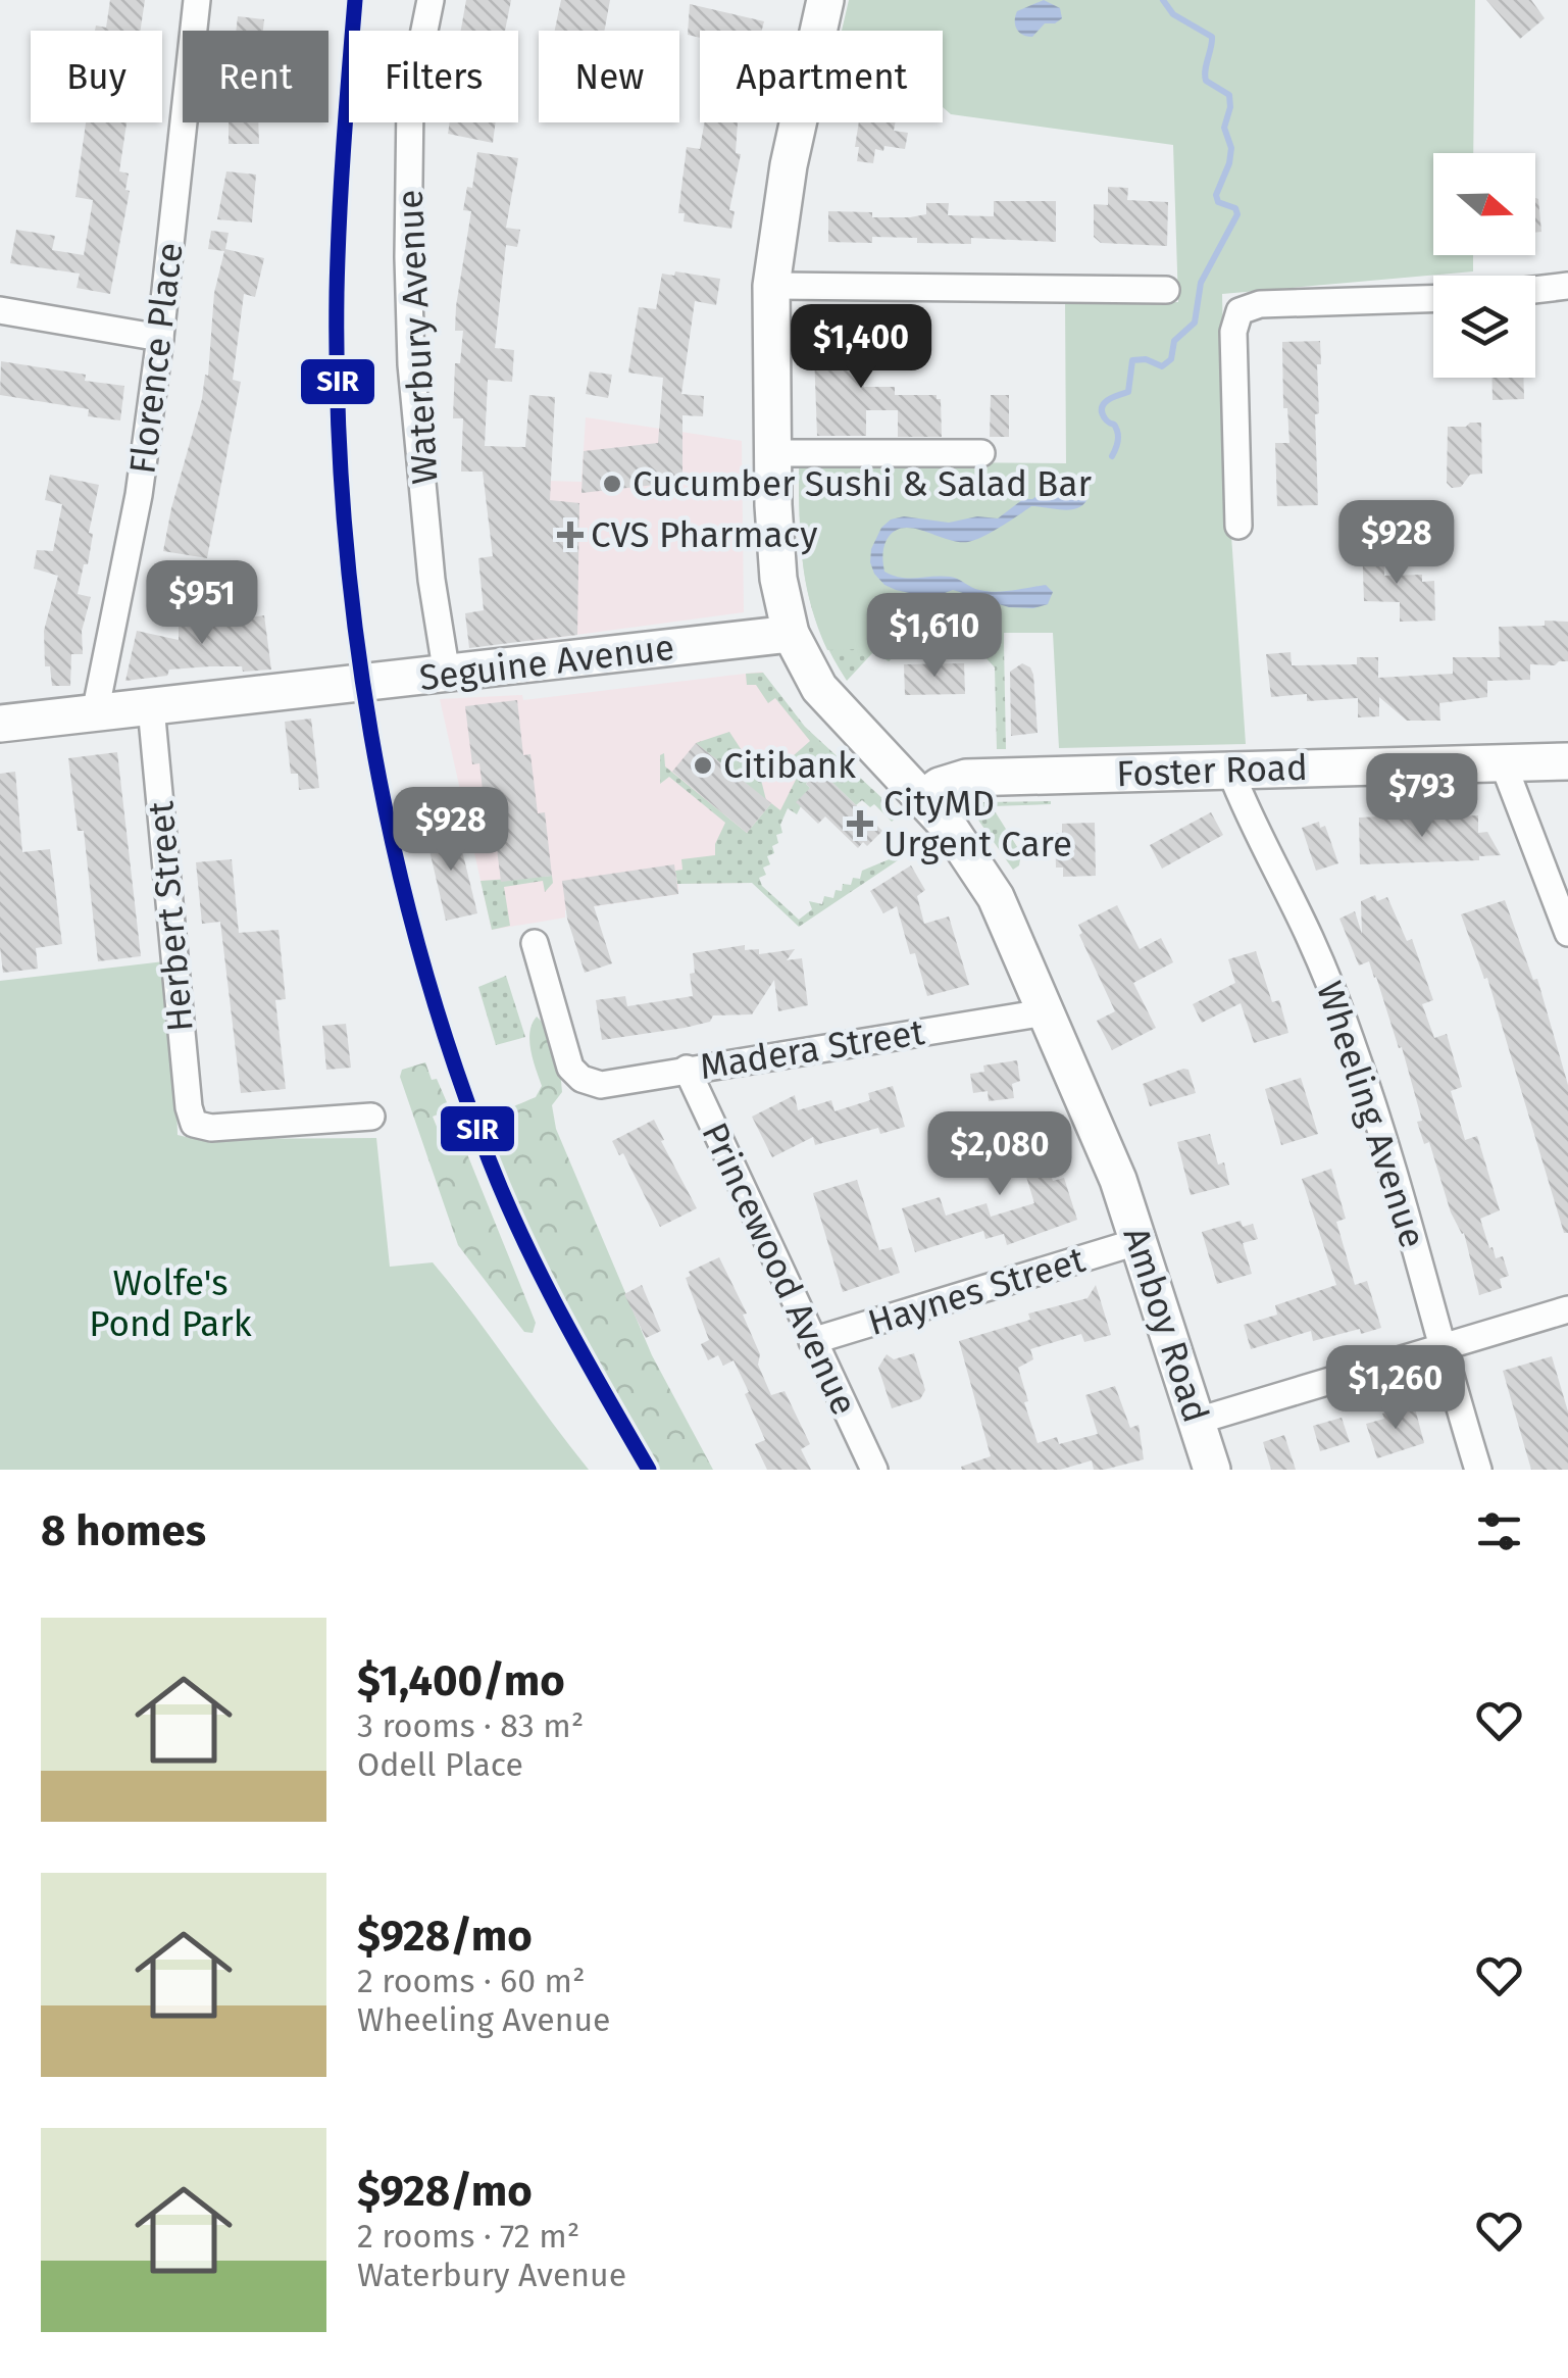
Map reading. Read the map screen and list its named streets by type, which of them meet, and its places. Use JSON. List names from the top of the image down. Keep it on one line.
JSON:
{"streets":{"main road":["Seguine Avenue","Foster Road","Amboy Road"],"street":["Waterbury Avenue","Florence Place","Herbert Street","Madera Street","Wheeling Avenue","Princewood Avenue","Haynes Street"]},"crossings":[["Waterbury Avenue","Seguine Avenue"],["Florence Place","Seguine Avenue"],["Seguine Avenue","Herbert Street"],["Seguine Avenue","Amboy Road"],["Foster Road","Wheeling Avenue"],["Foster Road","Amboy Road"],["Madera Street","Princewood Avenue"],["Madera Street","Amboy Road"],["Princewood Avenue","Haynes Street"],["Haynes Street","Amboy Road"]],"parks":["Wolfe's Pond Park"],"places":{"other":["Cucumber Sushi & Salad Bar","Citibank"],"health":["CVS Pharmacy","CityMD Urgent Care"]},"lines":["transit line SIR"],"north":"right","page":{"chip":["Buy","Rent","Filters","New","Apartment"],"price":["$1,400","$928","$951","$1,610","$793","$928","$2,080","$1,260"],"heading":"8 homes","list":[{"name":"$1,400/mo","note":"3 rooms · 83 m² · Odell Place"},{"name":"$928/mo","note":"2 rooms · 60 m² · Wheeling Avenue"},{"name":"$928/mo","note":"2 rooms · 72 m² · Waterbury Avenue"}]}}
